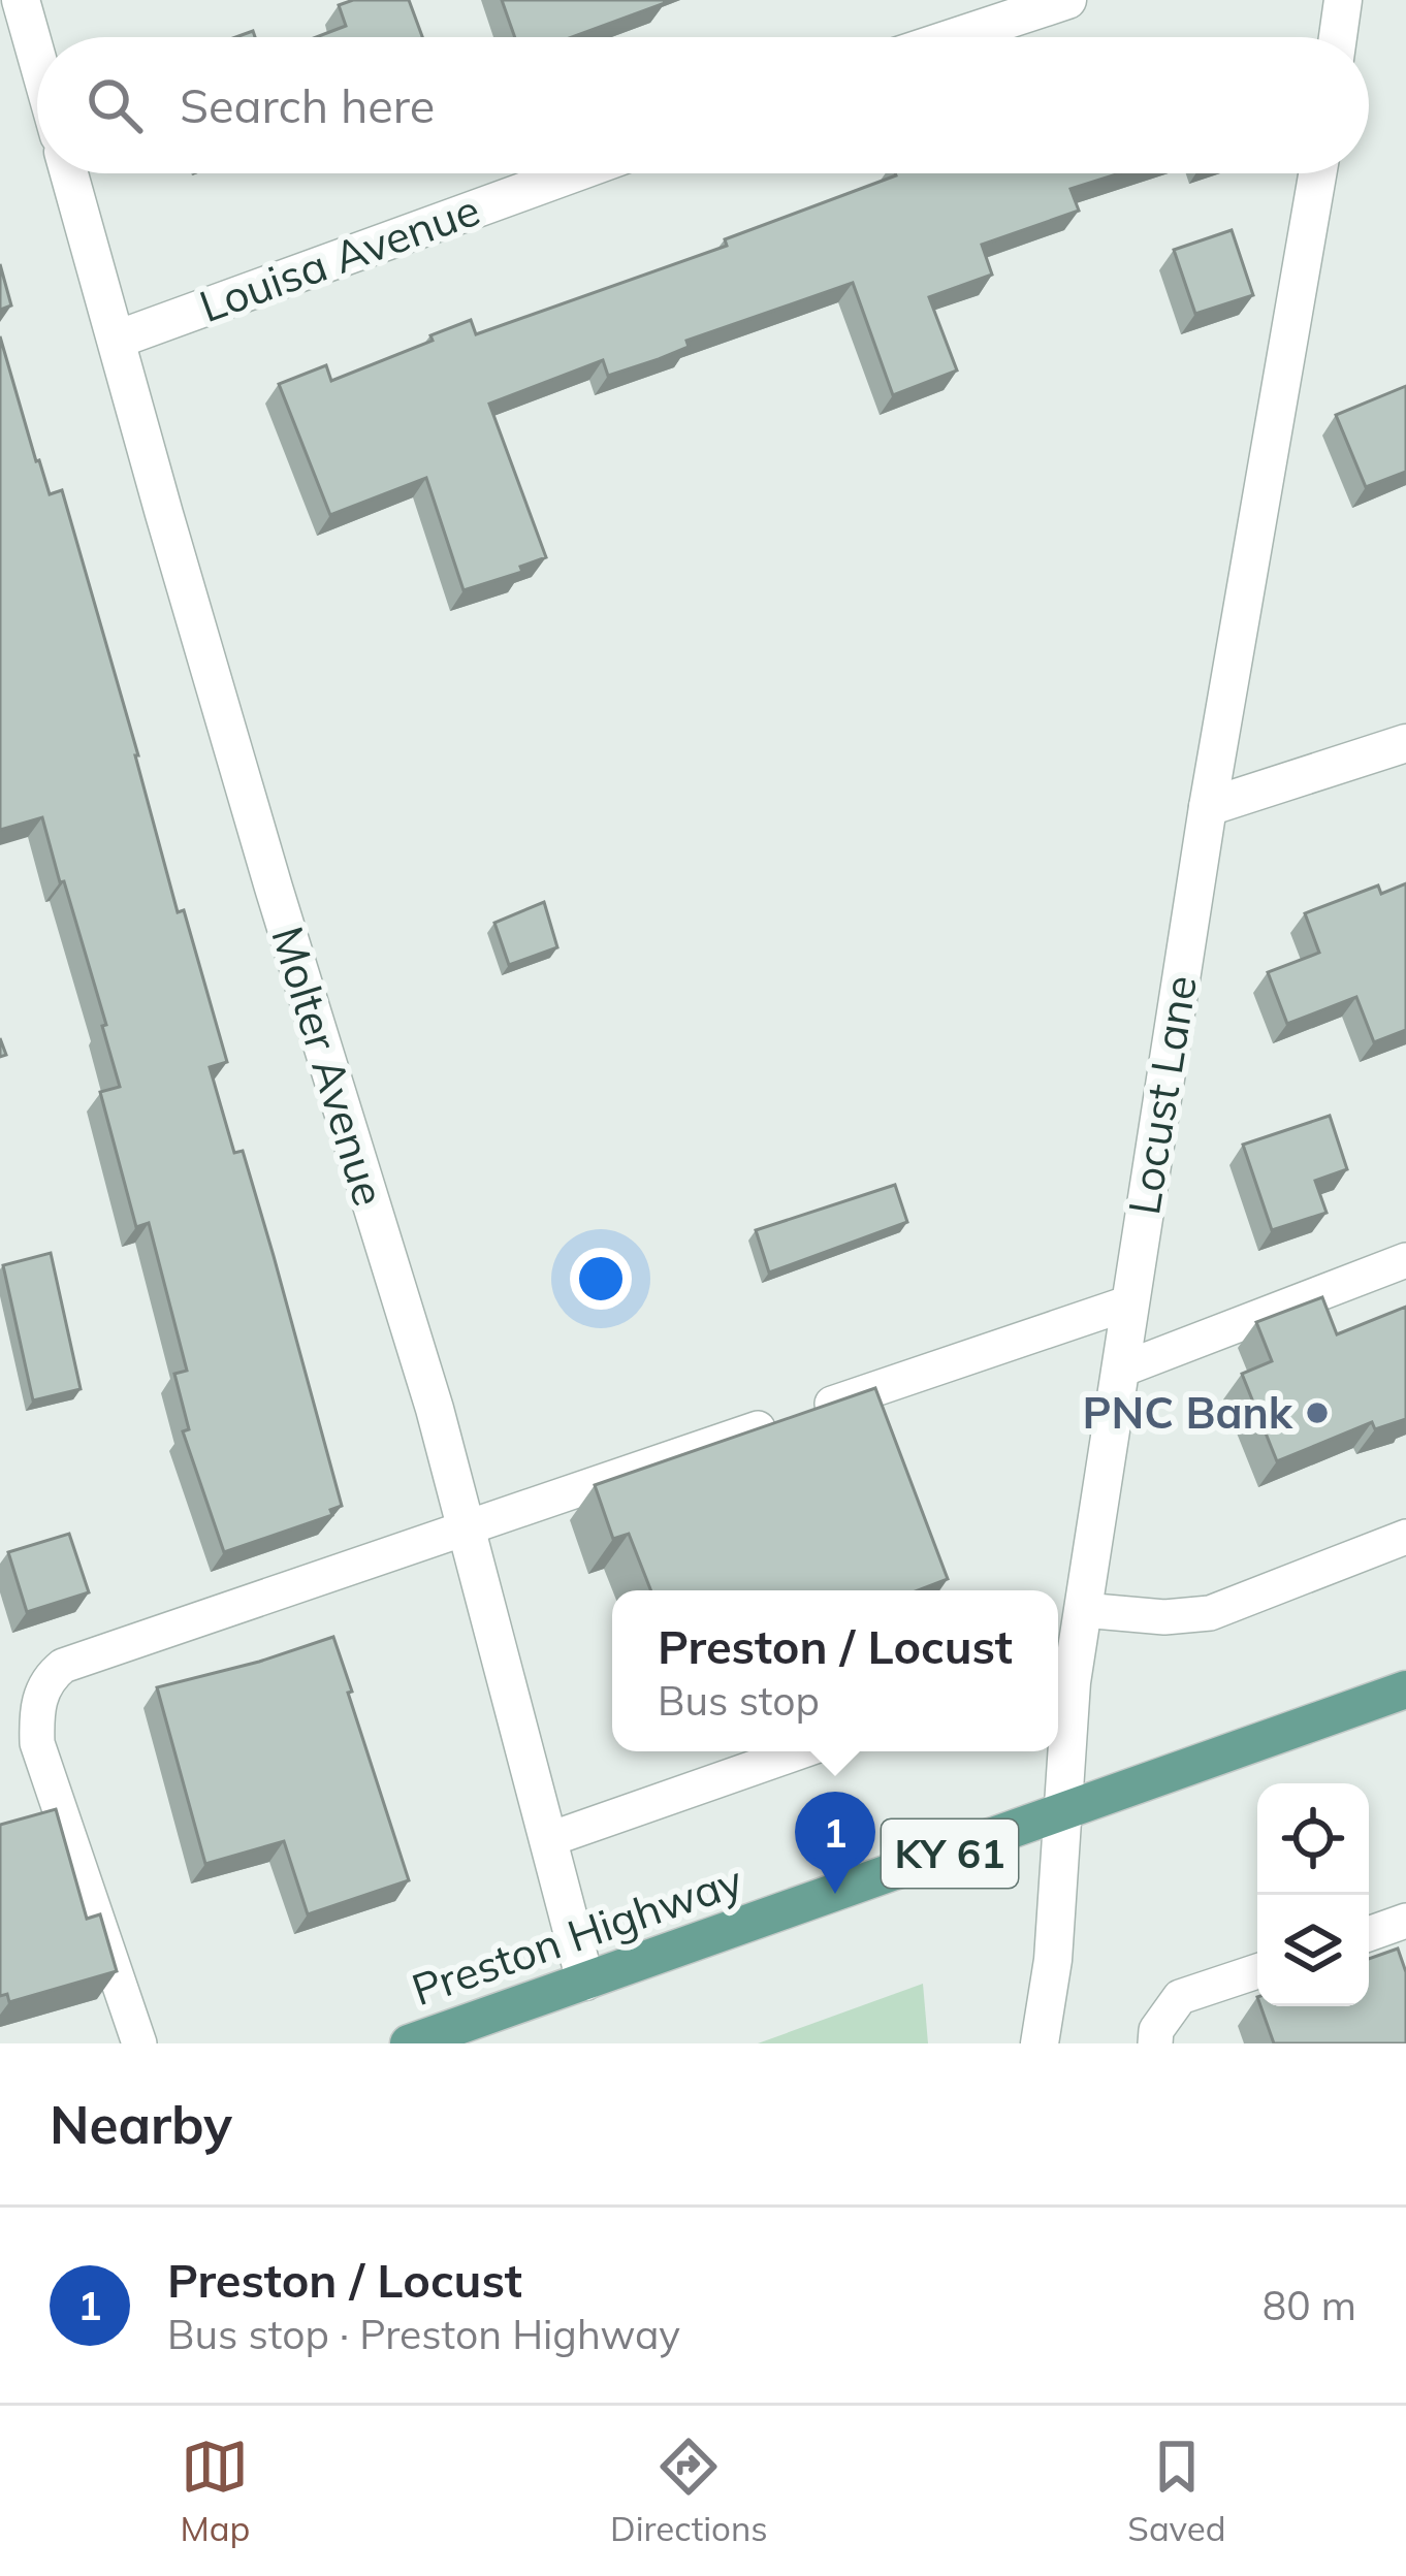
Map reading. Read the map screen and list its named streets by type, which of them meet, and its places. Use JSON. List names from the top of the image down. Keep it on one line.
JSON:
{"streets":{"main road":["KY 61","Preston Highway"],"street":["Louisa Avenue","Molter Avenue","Locust Lane"]},"crossings":[["Louisa Avenue","Molter Avenue"],["Molter Avenue","Preston Highway"],["Locust Lane","Preston Highway"]],"places":["PNC Bank"],"page":{"search":"Search here","popup":["Preston / Locust","Bus stop"],"pins":"1","heading":"Nearby","list":[{"mark":"1","name":"Preston / Locust","note":"Bus stop · Preston Highway","value":"80 m"}],"nav":["Map","Directions","Saved"]}}
